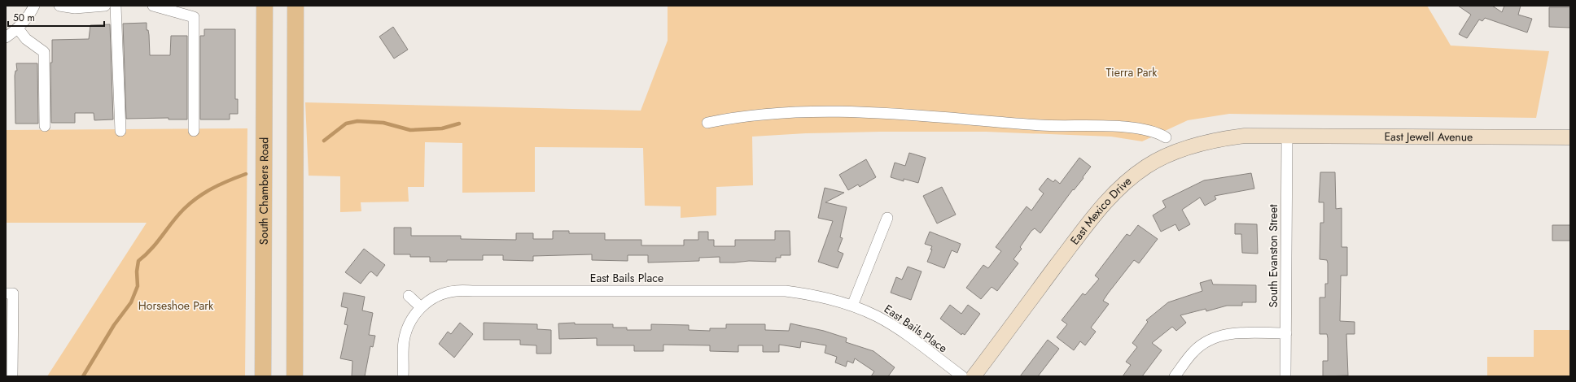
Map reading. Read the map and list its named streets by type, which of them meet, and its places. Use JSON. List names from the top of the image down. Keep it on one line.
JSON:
{"streets":{"main road":["South Chambers Road"],"street":["East Jewell Avenue","East Mexico Drive","South Evanston Street","East Bails Place"]},"crossings":[["East Jewell Avenue","East Mexico Drive"],["East Jewell Avenue","South Evanston Street"],["East Mexico Drive","South Evanston Street"]],"parks":["Tierra Park","Horseshoe Park"],"scale_bar":"50 m"}
